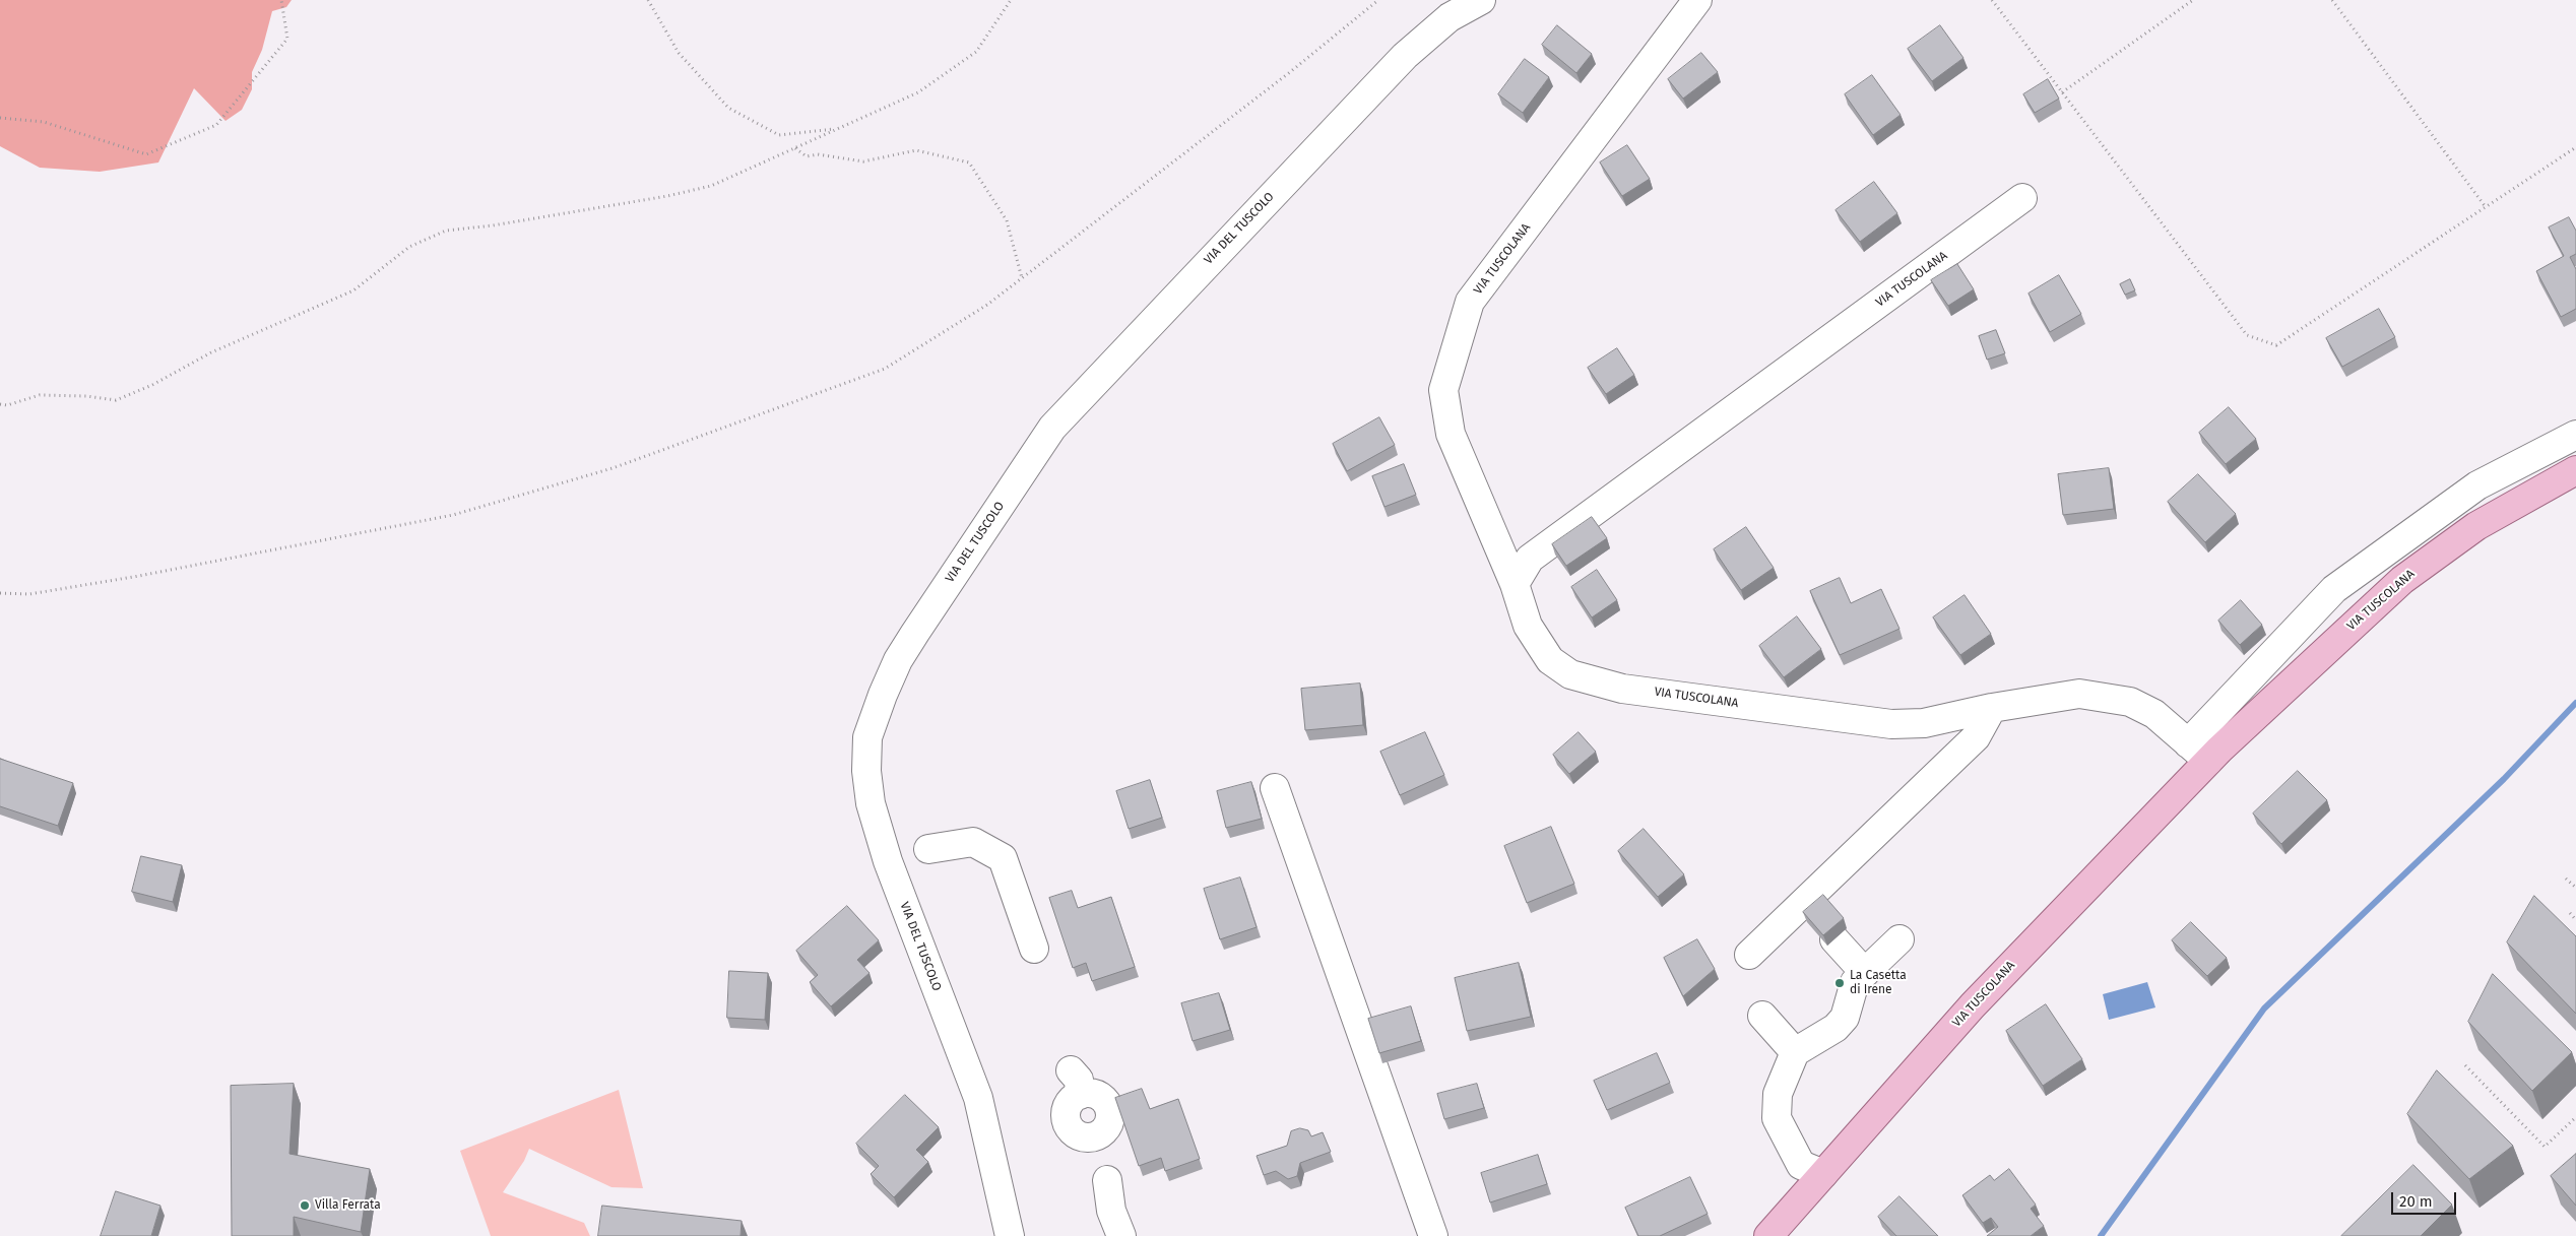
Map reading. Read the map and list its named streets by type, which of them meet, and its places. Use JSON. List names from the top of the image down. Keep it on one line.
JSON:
{"streets":{"main road":["VIA TUSCOLANA"],"street":["VIA DEL TUSCOLO"]},"places":["La Casetta di Irene","Villa Ferrata"],"scale_bar":"20 m"}
